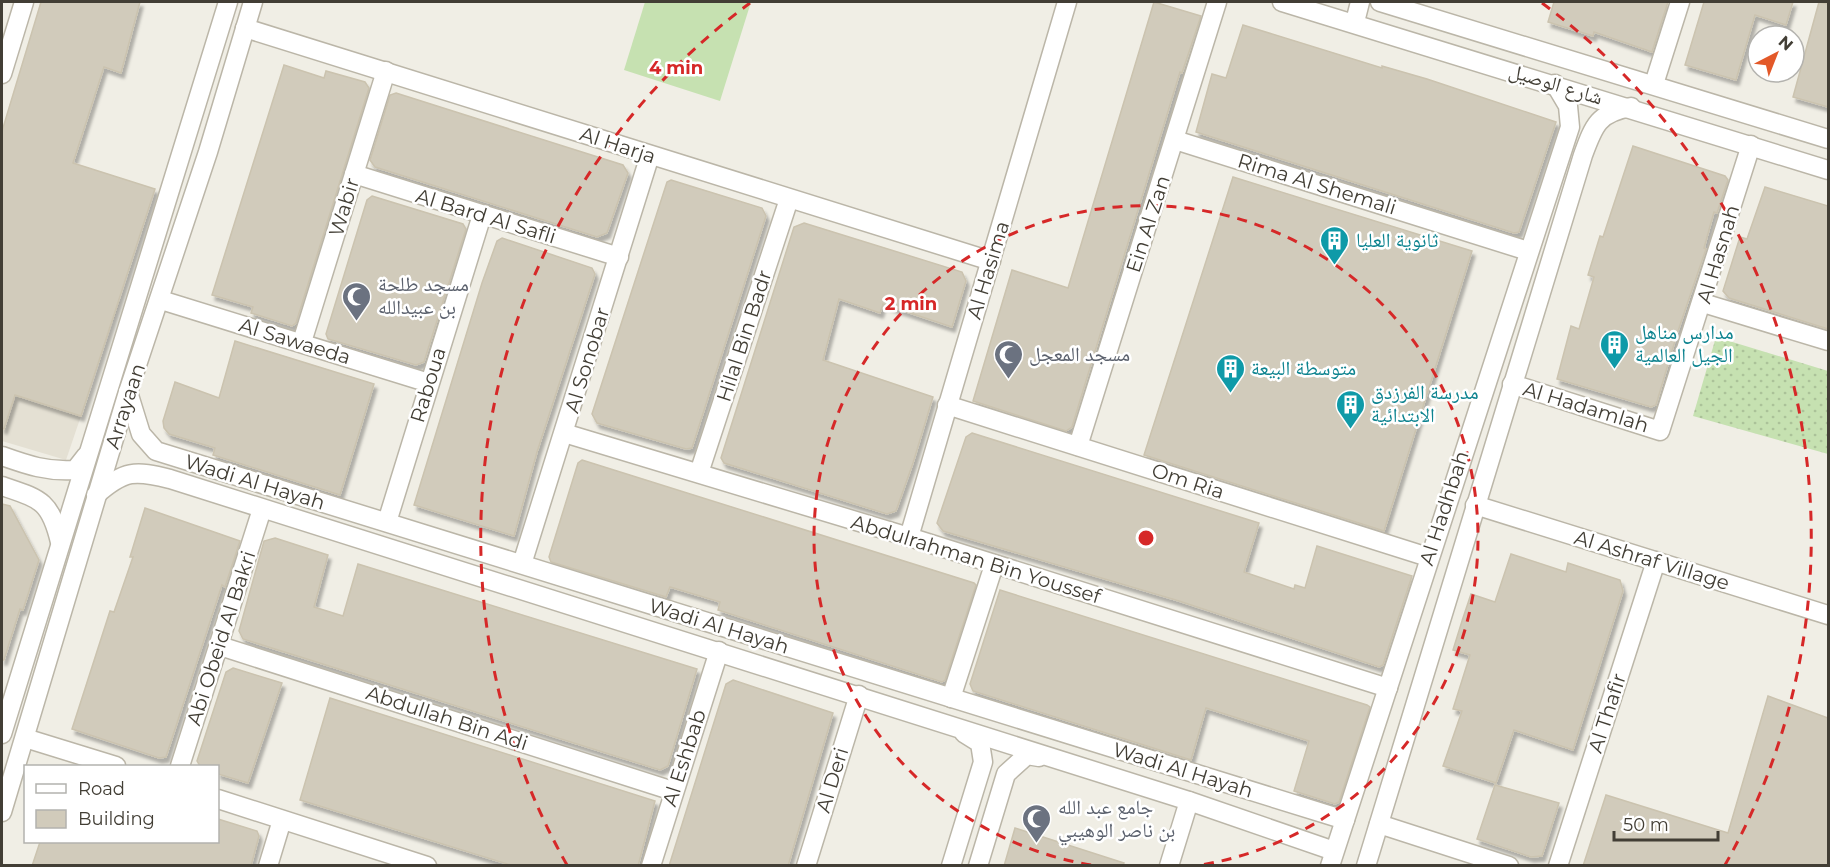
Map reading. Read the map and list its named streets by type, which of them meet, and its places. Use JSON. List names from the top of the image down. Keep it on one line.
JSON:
{"streets":{"street":["شارع الوصيل","Al Harja","Rima Al Shemali","Wabir","Al Bard Al Safli","Ein Al Zan","Al Hasnah","Al Hasima","Hilal Bin Badr","Al Sawaeda","Al Sonobar","Raboua","Arrayaan","Al Hadamlah","Om Ria","Wadi Al Hayah","Al Hadhbah","Abdulrahman Bin Youssef","Al Ashraf Village","Abi Obeid Al Bakri","Al Thafir","Abdullah Bin Adi","Al Eshbab","Al Deri"]},"crossings":[["شارع الوصيل","Al Hasnah"],["شارع الوصيل","Al Hadhbah"],["Al Harja","Wabir"],["Al Harja","Al Hasima"],["Al Harja","Hilal Bin Badr"],["Al Harja","Al Sonobar"],["Al Harja","Arrayaan"],["Rima Al Shemali","Ein Al Zan"],["Rima Al Shemali","Al Hadhbah"],["Wabir","Al Bard Al Safli"],["Wabir","Al Sawaeda"],["Al Bard Al Safli","Al Sonobar"],["Al Bard Al Safli","Raboua"],["Ein Al Zan","Om Ria"],["Al Hasnah","Al Hadamlah"],["Al Hasima","Om Ria"],["Al Hasima","Abdulrahman Bin Youssef"],["Hilal Bin Badr","Abdulrahman Bin Youssef"],["Al Sawaeda","Raboua"],["Al Sawaeda","Arrayaan"],["Al Sonobar","Wadi Al Hayah"],["Al Sonobar","Abdulrahman Bin Youssef"],["Raboua","Wadi Al Hayah"],["Arrayaan","Wadi Al Hayah"],["Al Hadamlah","Al Hadhbah"],["Om Ria","Al Hadhbah"],["Wadi Al Hayah","Al Hadhbah"],["Wadi Al Hayah","Abi Obeid Al Bakri"],["Wadi Al Hayah","Al Eshbab"],["Wadi Al Hayah","Al Deri"],["Al Hadhbah","Abdulrahman Bin Youssef"],["Al Hadhbah","Al Ashraf Village"],["Al Ashraf Village","Al Thafir"],["Abi Obeid Al Bakri","Abdullah Bin Adi"],["Abdullah Bin Adi","Al Eshbab"]],"places":{"building":["ثانوية العليا","مدارس مناهل الجيل العالمية","متوسطة البيعة","مدرسة الفرزدق الابتدائية"],"mosque":["مسجد طلحة بن عبيدالله","مسجد المعجل","جامع عبد الله بن ناصر الوهيبي"]},"legend":["Road","Building"],"scale_bar":"50 m","north":"top right","rings":["4 min","2 min"]}
